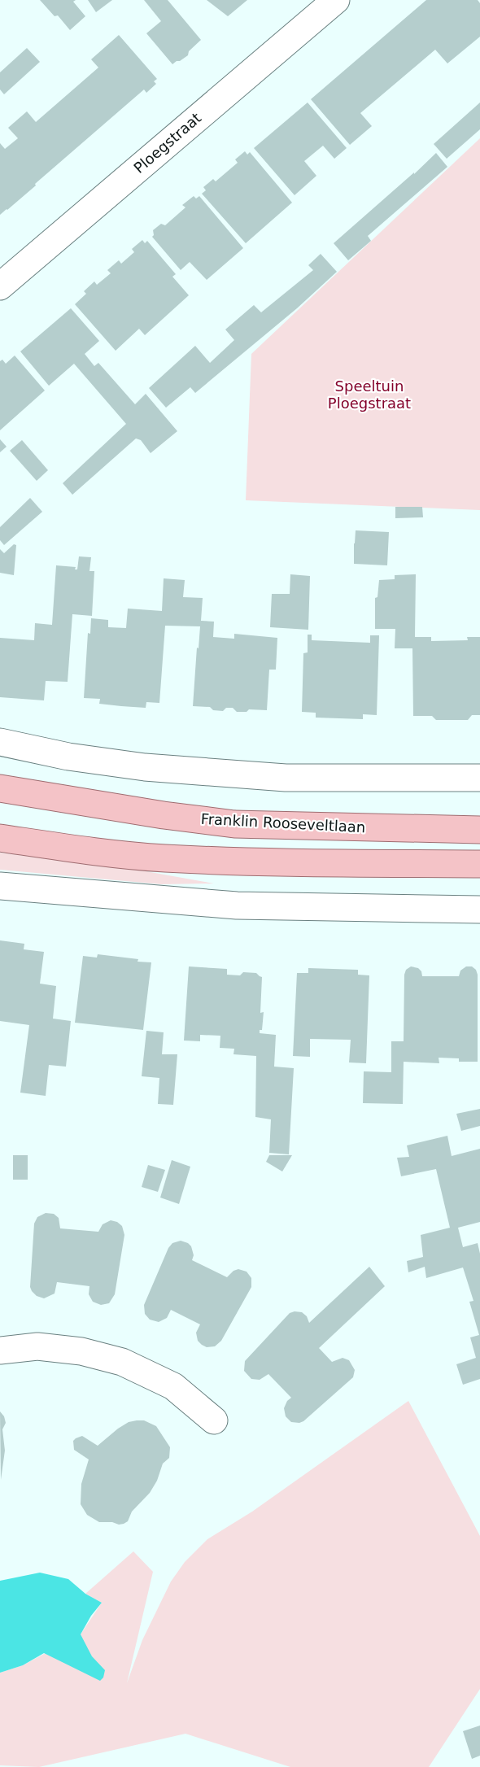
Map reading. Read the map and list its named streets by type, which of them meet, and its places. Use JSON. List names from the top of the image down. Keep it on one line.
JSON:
{"streets":{"main road":["Franklin Rooseveltlaan"],"street":["Ploegstraat"]},"parks":["Speeltuin Ploegstraat"]}
